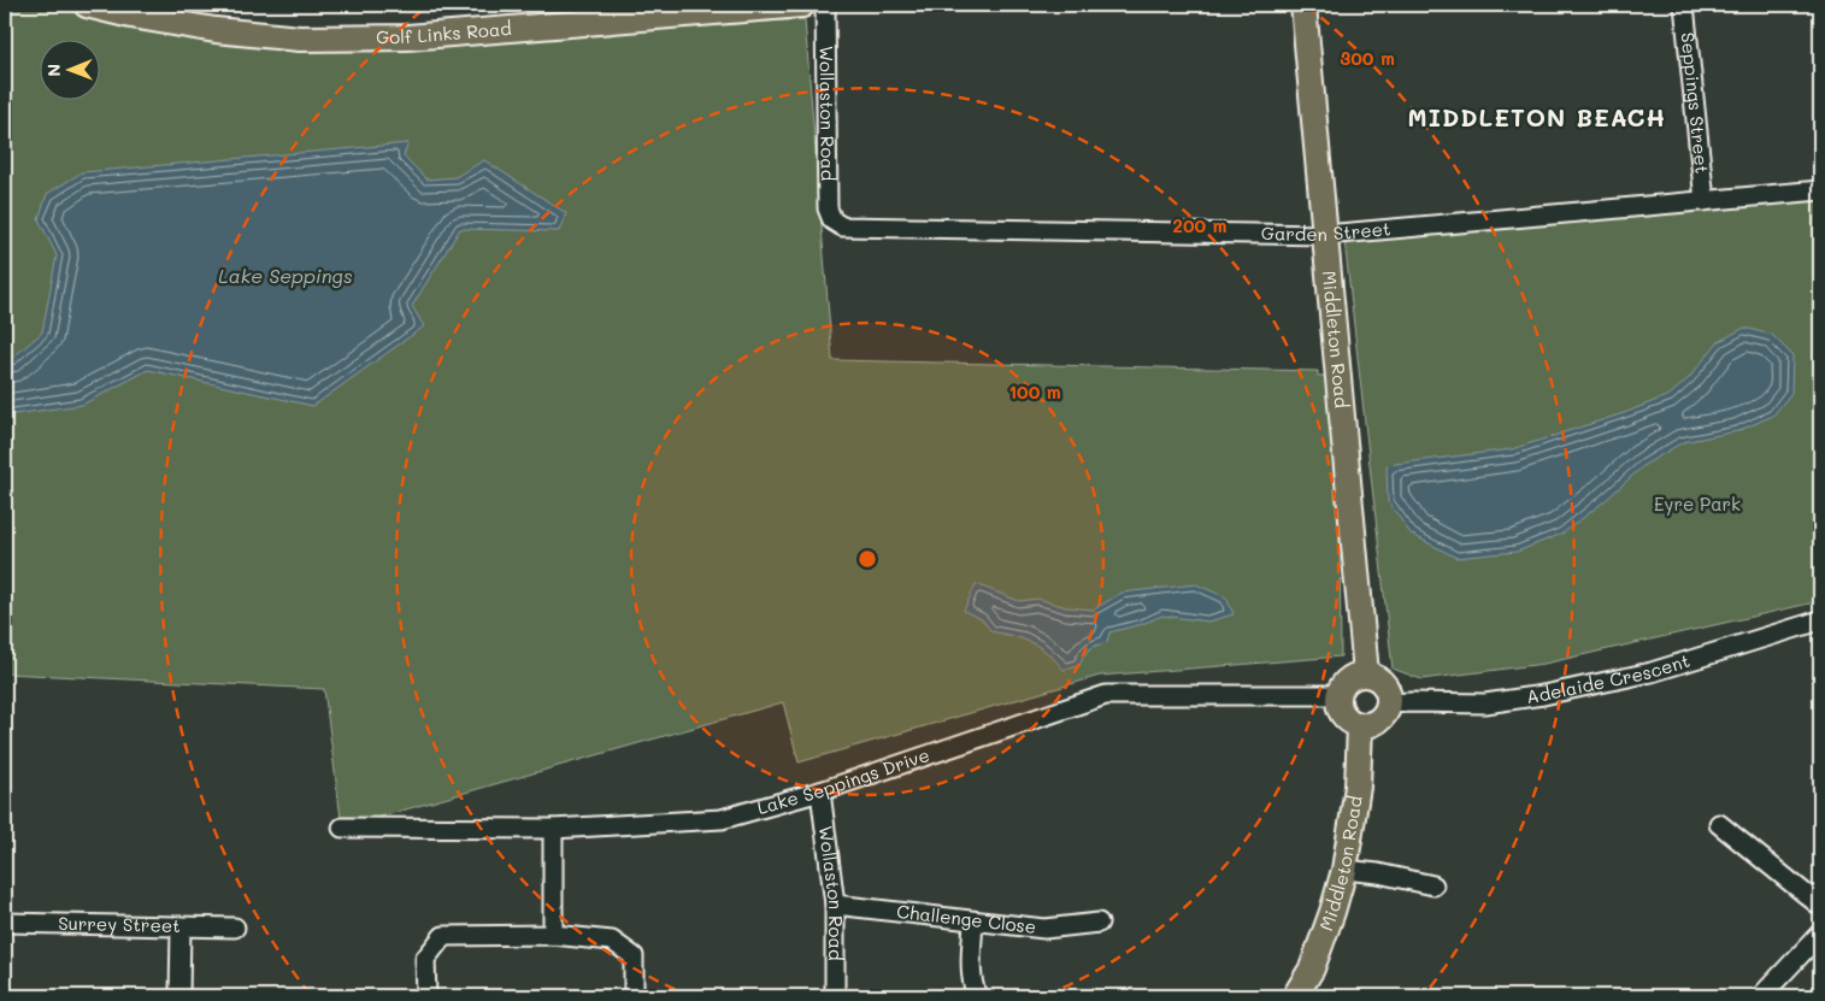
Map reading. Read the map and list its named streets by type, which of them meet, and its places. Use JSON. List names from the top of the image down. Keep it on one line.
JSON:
{"streets":{"main road":["Golf Links Road","Middleton Road"],"street":["Seppings Street","Wollaston Road","Garden Street","Adelaide Crescent","Lake Seppings Drive","Challenge Close","Surrey Street"]},"crossings":[["Seppings Street","Garden Street"],["Wollaston Road","Garden Street"],["Wollaston Road","Lake Seppings Drive"],["Wollaston Road","Challenge Close"],["Garden Street","Middleton Road"],["Middleton Road","Adelaide Crescent"],["Middleton Road","Lake Seppings Drive"],["Adelaide Crescent","Lake Seppings Drive"]],"districts":["MIDDLETON BEACH"],"water":["Lake Seppings"],"parks":["Eyre Park"],"north":"left","rings":["300 m","200 m","100 m"]}
